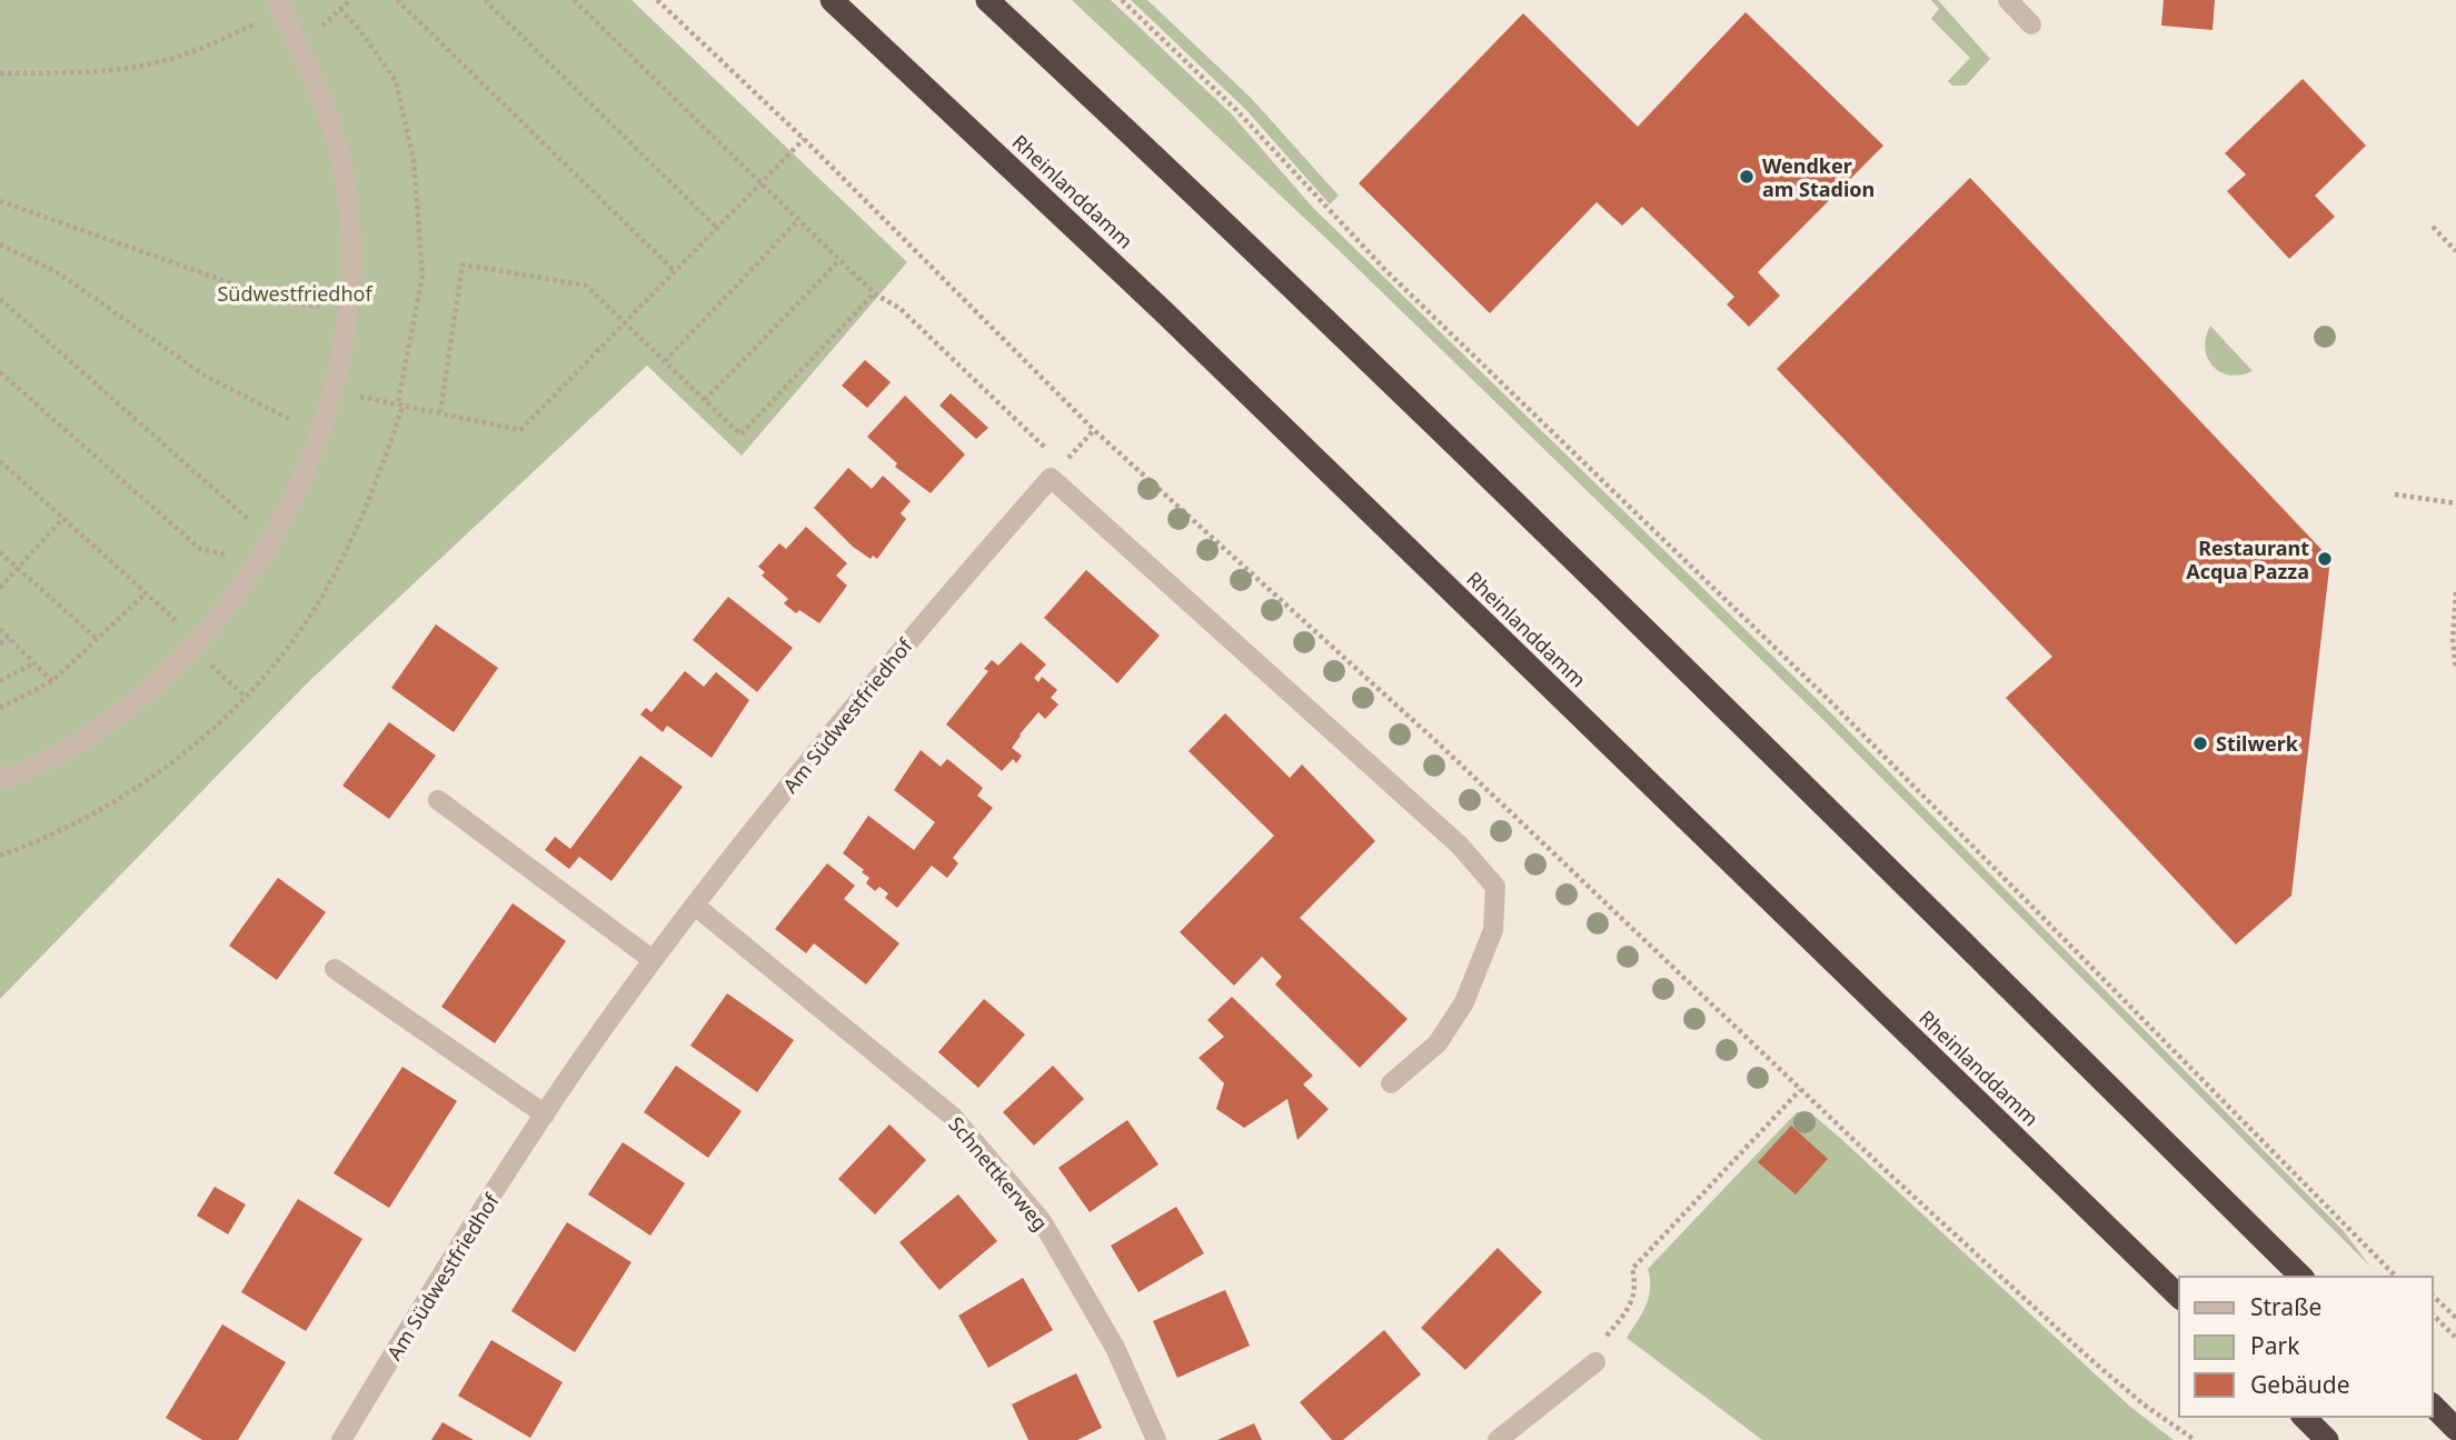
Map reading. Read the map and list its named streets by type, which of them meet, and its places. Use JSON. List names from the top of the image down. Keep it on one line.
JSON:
{"streets":{"highway":["Rheinlanddamm"],"street":["Am Südwestfriedhof","Schnettkerweg"]},"crossings":[["Am Südwestfriedhof","Schnettkerweg"]],"parks":["Südwestfriedhof"],"places":["Wendker am Stadion","Restaurant Acqua Pazza","Stilwerk"],"legend":["Straße","Park","Gebäude"]}
